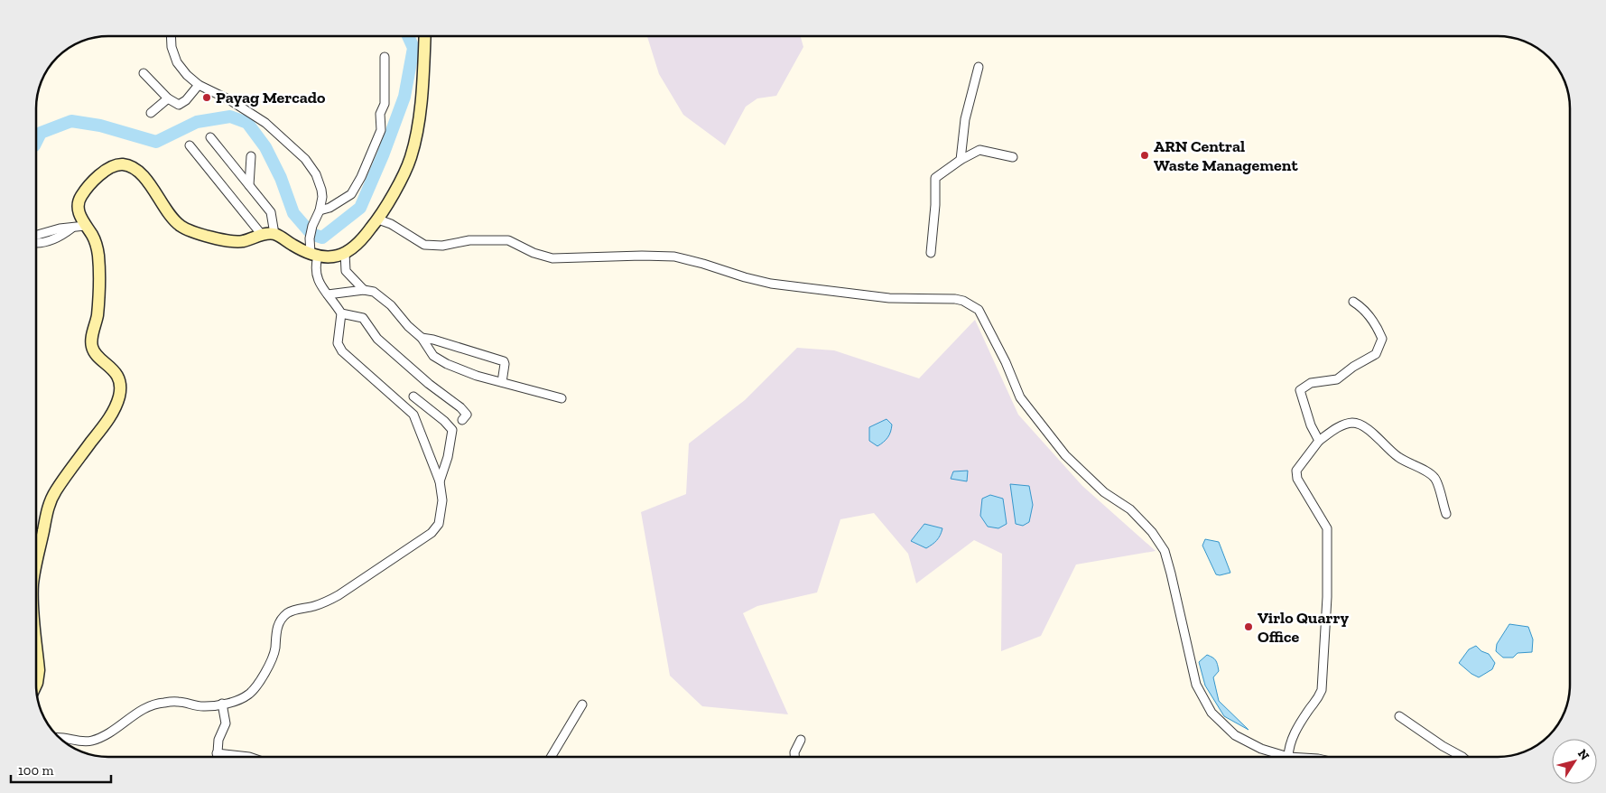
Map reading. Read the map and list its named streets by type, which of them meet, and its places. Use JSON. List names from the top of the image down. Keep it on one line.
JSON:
{"places":["Payag Mercado","ARN Central Waste Management","Virlo Quarry Office"],"scale_bar":"100 m","north":"top right"}
